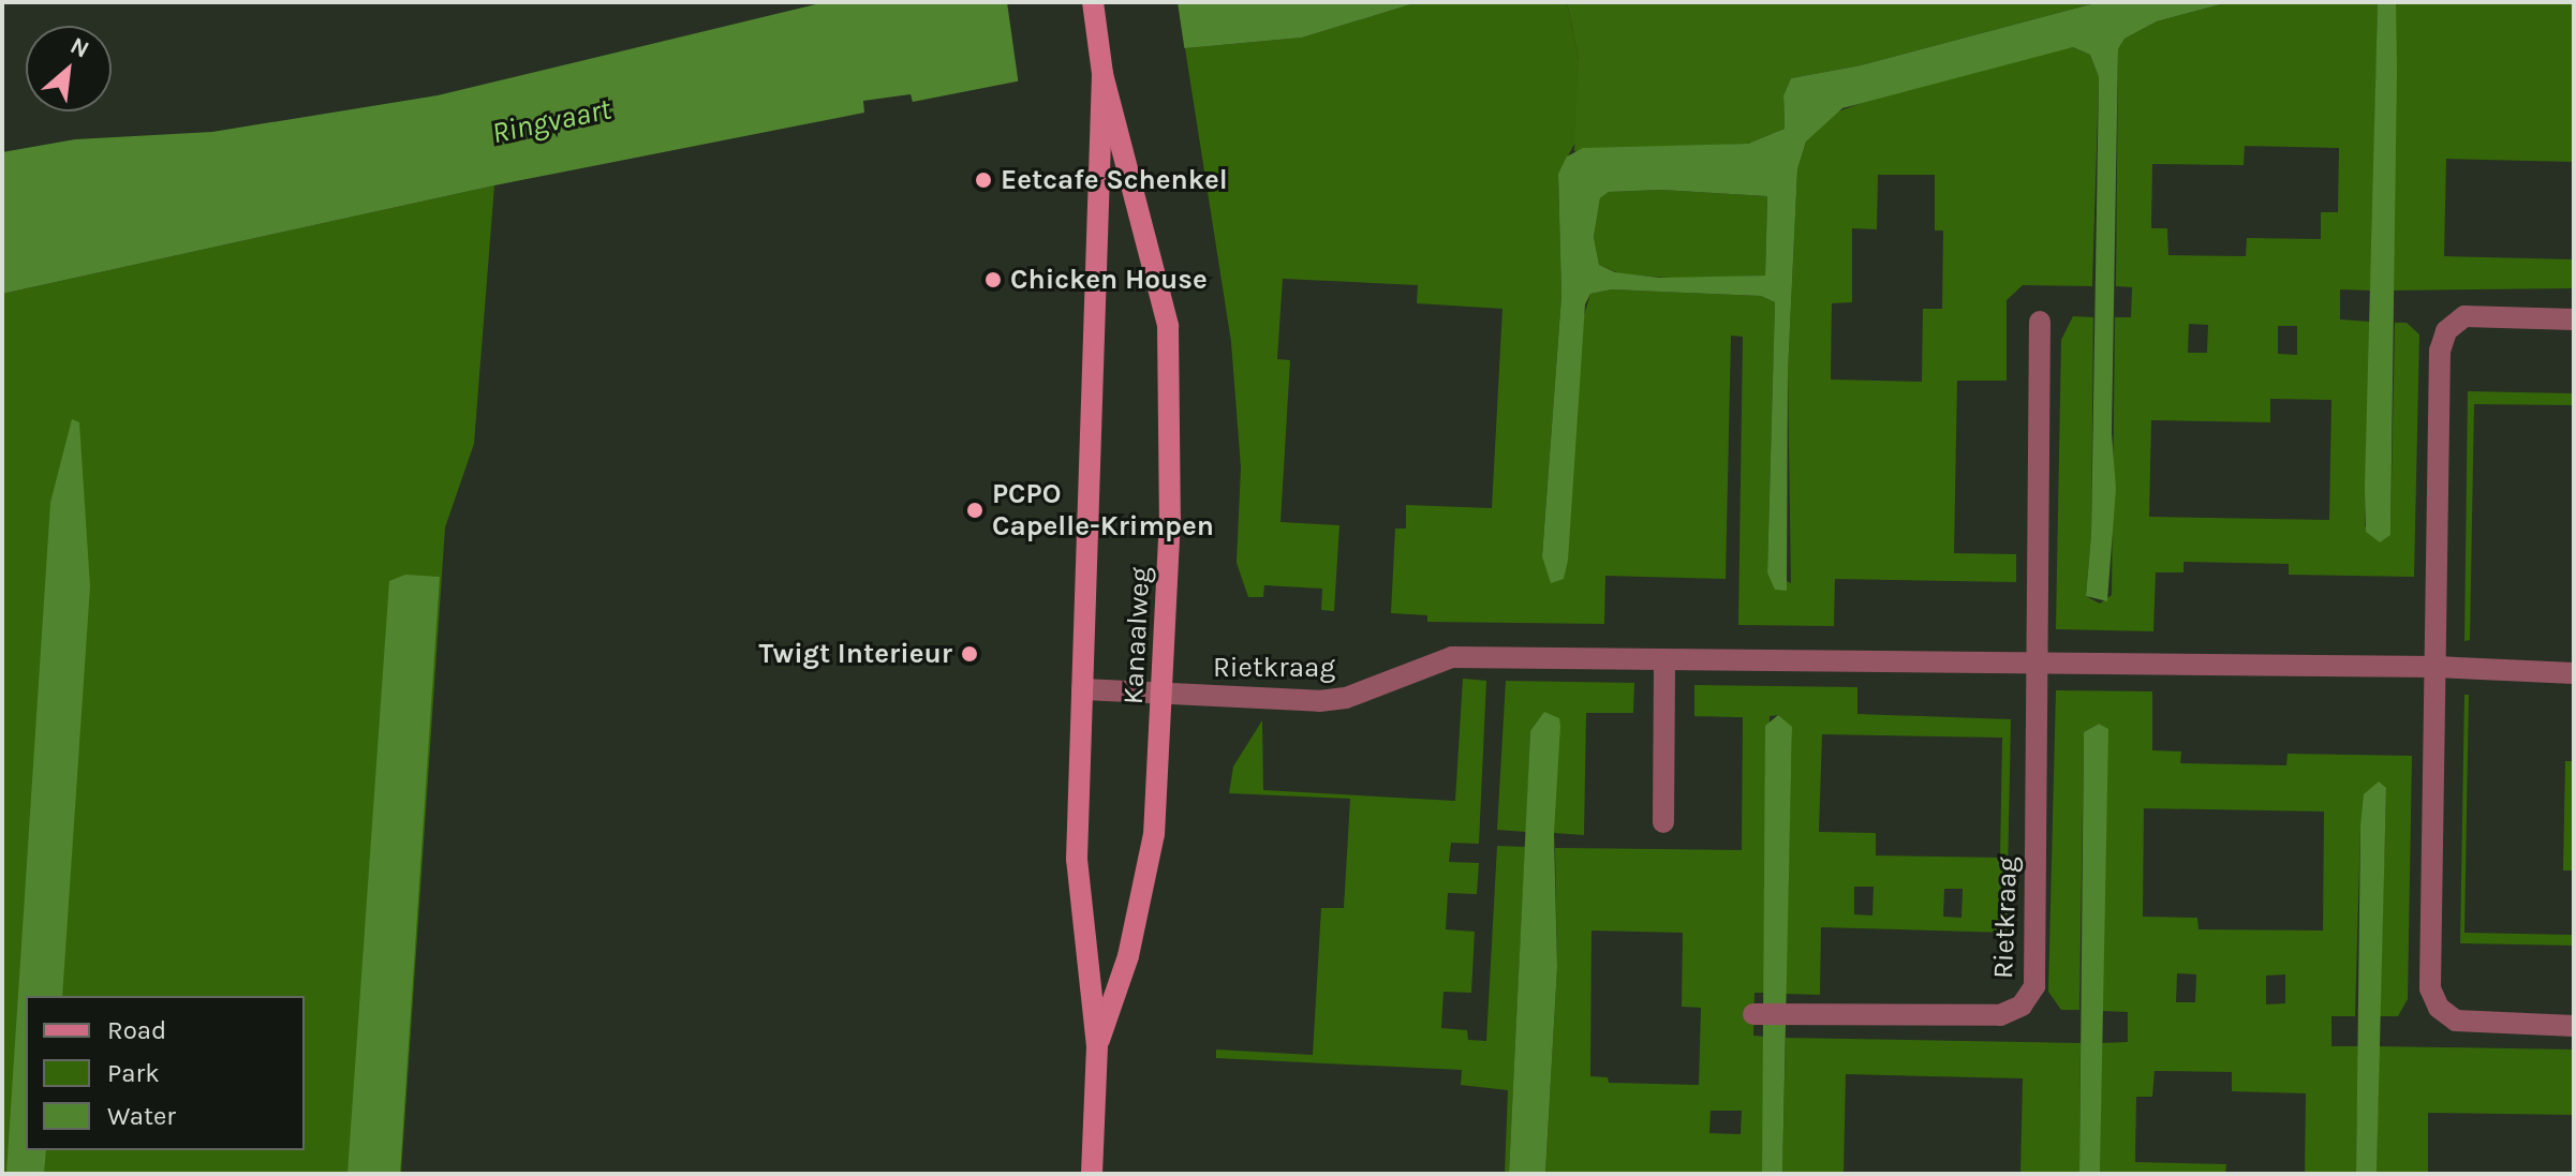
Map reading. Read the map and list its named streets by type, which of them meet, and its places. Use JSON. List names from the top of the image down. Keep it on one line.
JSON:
{"streets":{"main road":["Kanaalweg"],"street":["Rietkraag"]},"crossings":[["Kanaalweg","Rietkraag"]],"water":["Ringvaart"],"places":["Eetcafe Schenkel","Chicken House","PCPO Capelle-Krimpen","Twigt Interieur"],"legend":["Road","Park","Water"],"north":"top right"}
